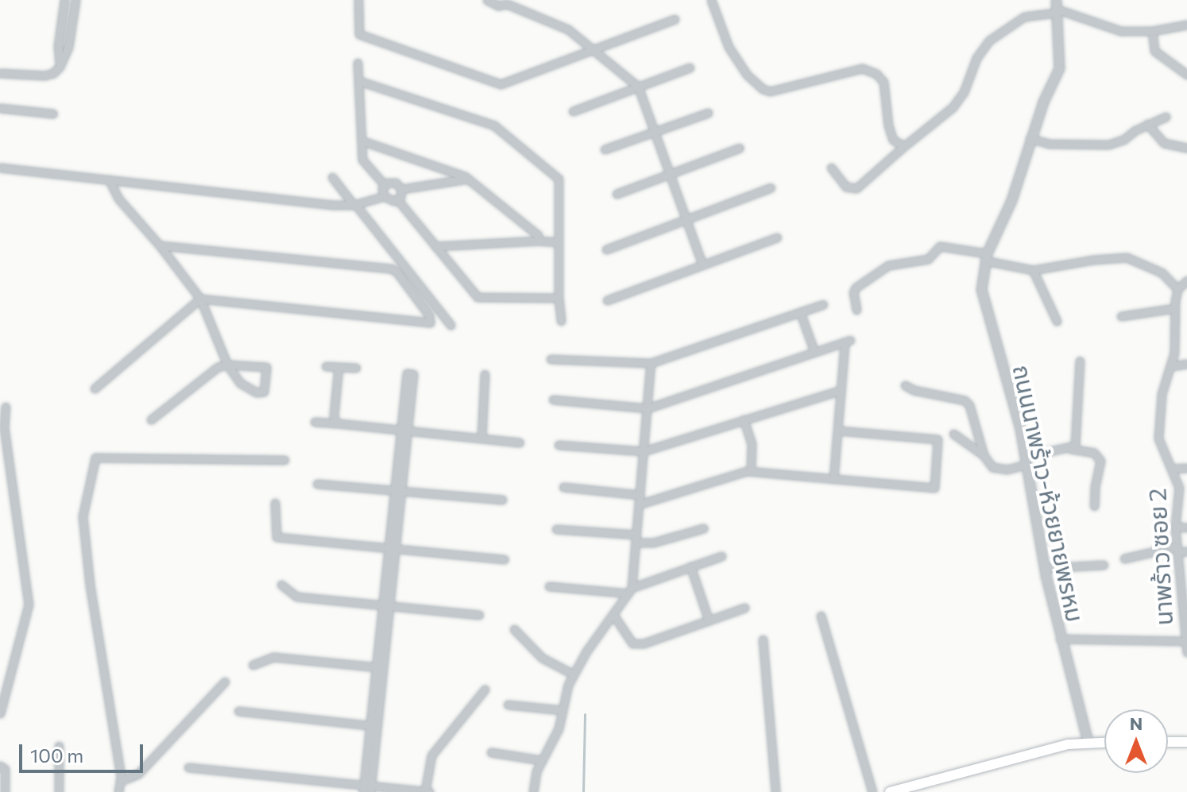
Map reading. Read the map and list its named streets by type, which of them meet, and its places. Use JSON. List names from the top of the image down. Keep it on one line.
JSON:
{"streets":{"street":["ถนนนาพร้าว-ห้วยยายพรหม","นาพร้าว ซอย 2"]},"scale_bar":"100 m","north":"top"}
